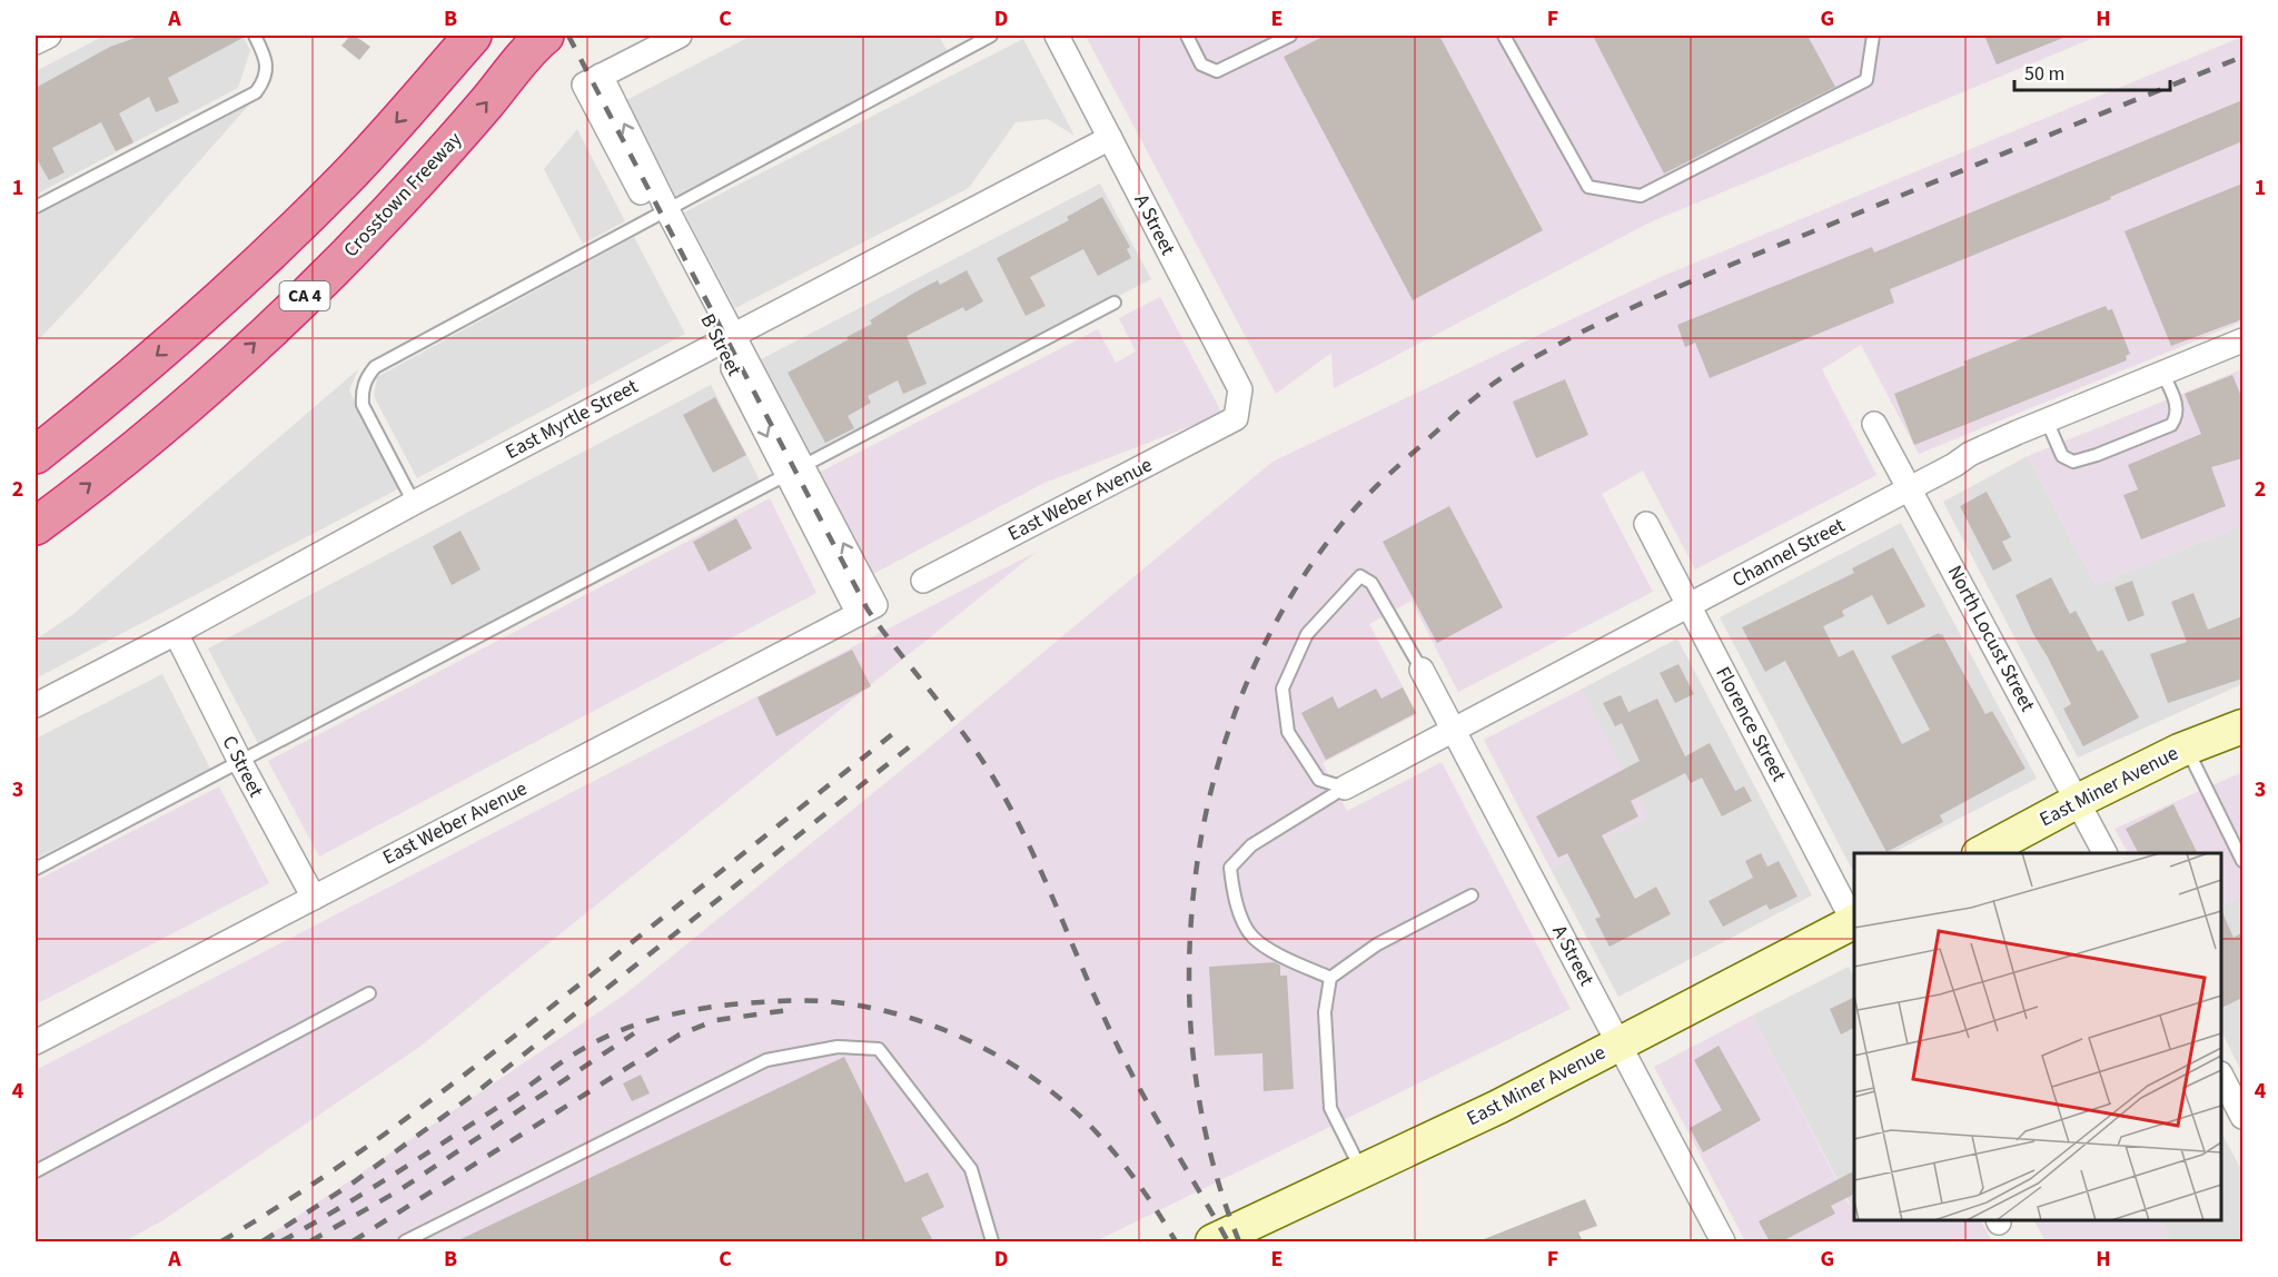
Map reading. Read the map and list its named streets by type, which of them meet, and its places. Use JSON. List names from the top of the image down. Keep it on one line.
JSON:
{"streets":{"highway":["Crosstown Freeway","CA 4"],"street":["A Street","B Street","East Myrtle Street","East Weber Avenue","Channel Street","North Locust Street","Florence Street","C Street","East Miner Avenue"]},"crossings":[["A Street","East Myrtle Street"],["A Street","East Weber Avenue"],["A Street","Channel Street"],["A Street","East Miner Avenue"],["B Street","East Myrtle Street"],["B Street","East Weber Avenue"],["East Myrtle Street","C Street"],["East Weber Avenue","C Street"],["Channel Street","North Locust Street"],["Channel Street","Florence Street"],["North Locust Street","East Miner Avenue"]],"scale_bar":"50 m","grid":{"columns":["A","B","C","D","E","F","G","H"],"rows":["1","2","3","4"]}}
